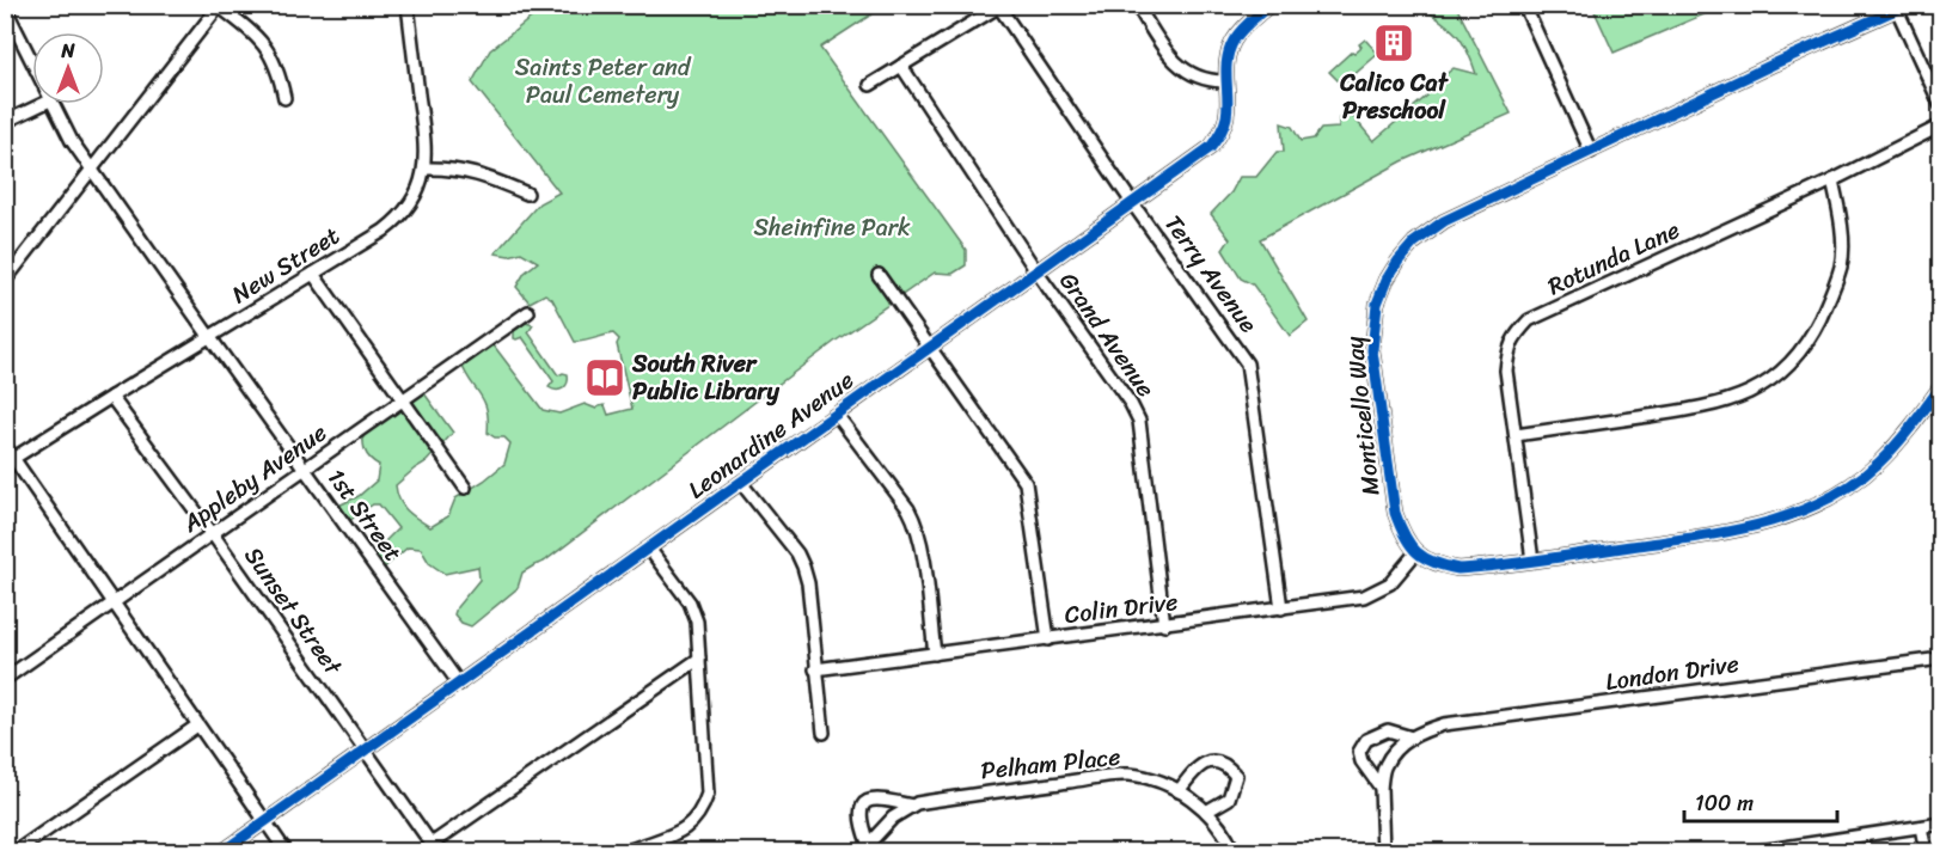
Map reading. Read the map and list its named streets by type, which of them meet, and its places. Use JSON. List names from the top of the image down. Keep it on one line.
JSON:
{"streets":{"street":["Rotunda Lane","New Street","Terry Avenue","Grand Avenue","Monticello Way","Leonardine Avenue","Appleby Avenue","1st Street","Colin Drive","Sunset Street","London Drive","Pelham Place"]},"crossings":[["New Street","1st Street"],["New Street","Sunset Street"],["Terry Avenue","Leonardine Avenue"],["Terry Avenue","Colin Drive"],["Grand Avenue","Leonardine Avenue"],["Grand Avenue","Colin Drive"],["Monticello Way","Colin Drive"],["Leonardine Avenue","1st Street"],["Leonardine Avenue","Sunset Street"],["Appleby Avenue","1st Street"],["Appleby Avenue","Sunset Street"]],"parks":["Saints Peter and Paul Cemetery","Sheinfine Park"],"places":{"building":["Calico Cat Preschool"],"library":["South River Public Library"]},"scale_bar":"100 m","north":"top"}
